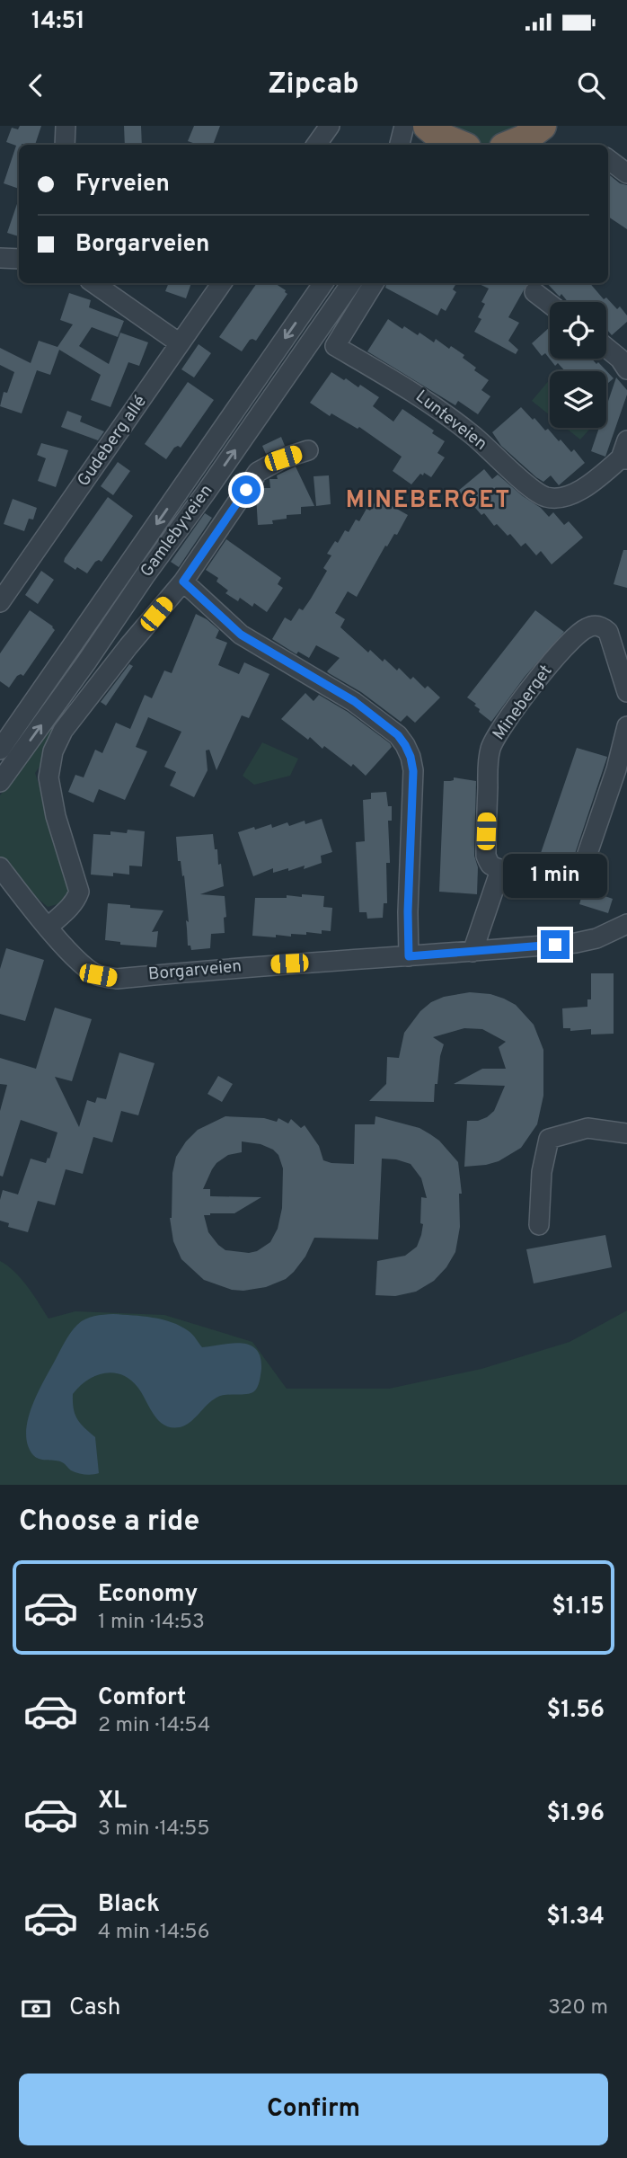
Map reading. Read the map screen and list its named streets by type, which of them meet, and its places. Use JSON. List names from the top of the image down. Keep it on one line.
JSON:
{"streets":{"street":["Lunteveien","Gudeberg allé","Gamlebyveien","Mineberget","Borgarveien"]},"districts":["MINEBERGET"],"page":{"status":"14:51","header":"Zipcab","banner":["Fyrveien","Borgarveien"],"bubble":"1 min","heading":"Choose a ride","list":[{"name":"Economy","note":"1 min · 14:53","value":"$1.15"},{"name":"Comfort","note":"2 min · 14:54","value":"$1.56"},{"name":"XL","note":"3 min · 14:55","value":"$1.96"},{"name":"Black","note":"4 min · 14:56","value":"$1.34"}],"pay":["Cash","320 m"],"buttons":"Confirm"}}
